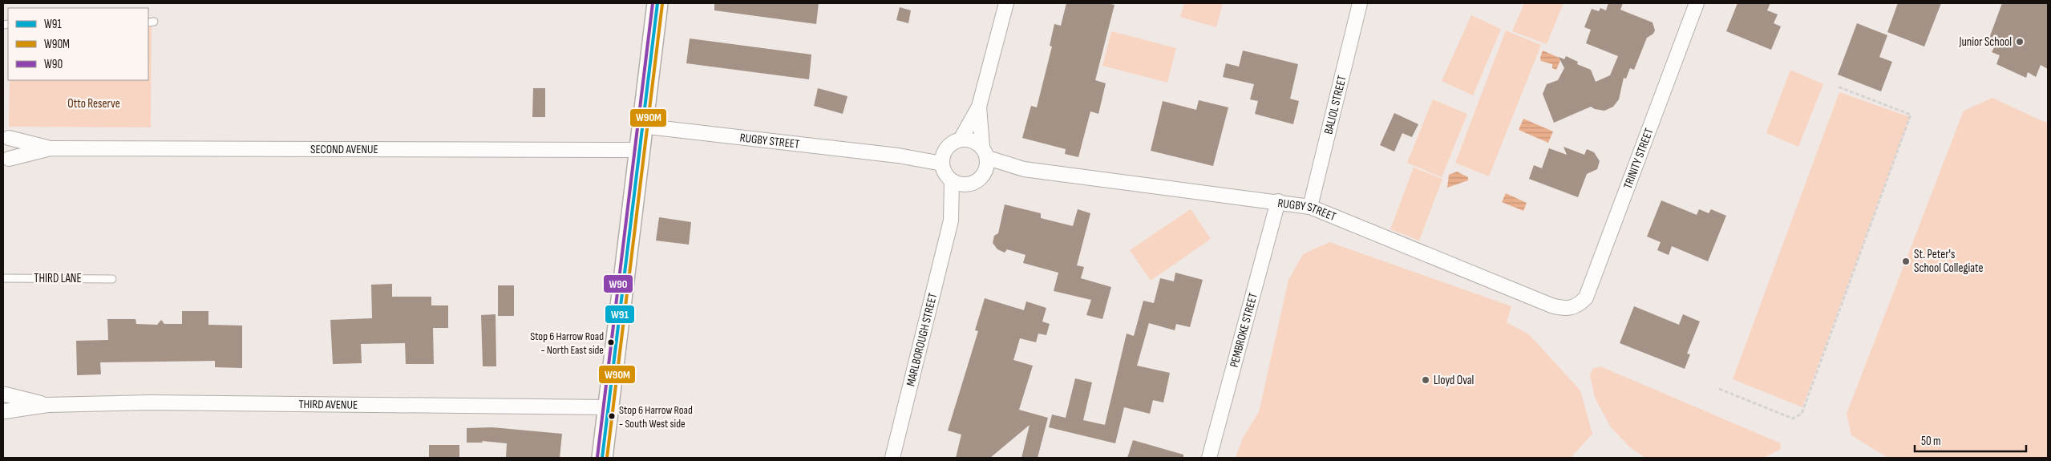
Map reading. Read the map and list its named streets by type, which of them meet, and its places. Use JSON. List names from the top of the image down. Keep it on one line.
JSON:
{"streets":{"street":["BALIOL STREET","RUGBY STREET","SECOND AVENUE","TRINITY STREET","PEMBROKE STREET","MARLBOROUGH STREET","THIRD AVENUE"],"lane":["THIRD LANE"]},"crossings":[["BALIOL STREET","RUGBY STREET"],["RUGBY STREET","TRINITY STREET"],["RUGBY STREET","PEMBROKE STREET"],["RUGBY STREET","MARLBOROUGH STREET"]],"parks":["Otto Reserve"],"places":["Junior School","St. Peter's School Collegiate","Stop 6 Harrow Road - North East side","Lloyd Oval","Stop 6 Harrow Road - South West side"],"lines":["transit line W91","transit line W90","transit line W90M"],"legend":["W91","W90M","W90"],"scale_bar":"50 m"}
